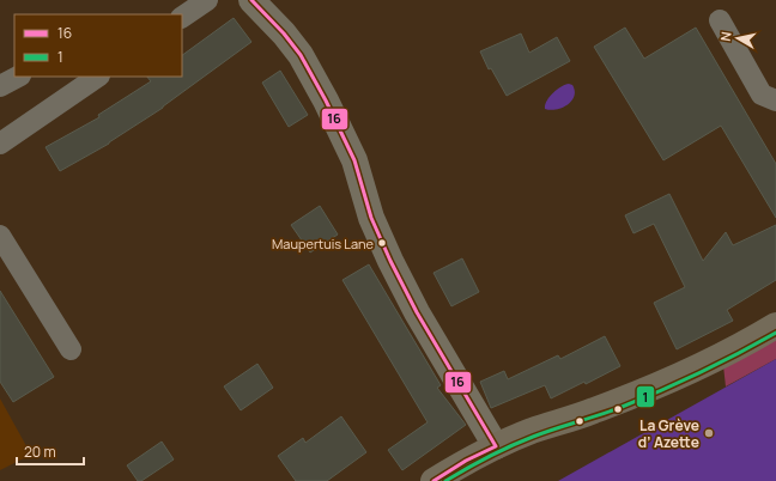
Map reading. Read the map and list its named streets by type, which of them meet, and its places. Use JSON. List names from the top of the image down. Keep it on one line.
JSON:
{"places":["Maupertuis Lane","La Grève d’ Azette"],"lines":["transit line 16","transit line 1"],"legend":["16","1"],"scale_bar":"20 m","north":"left"}
